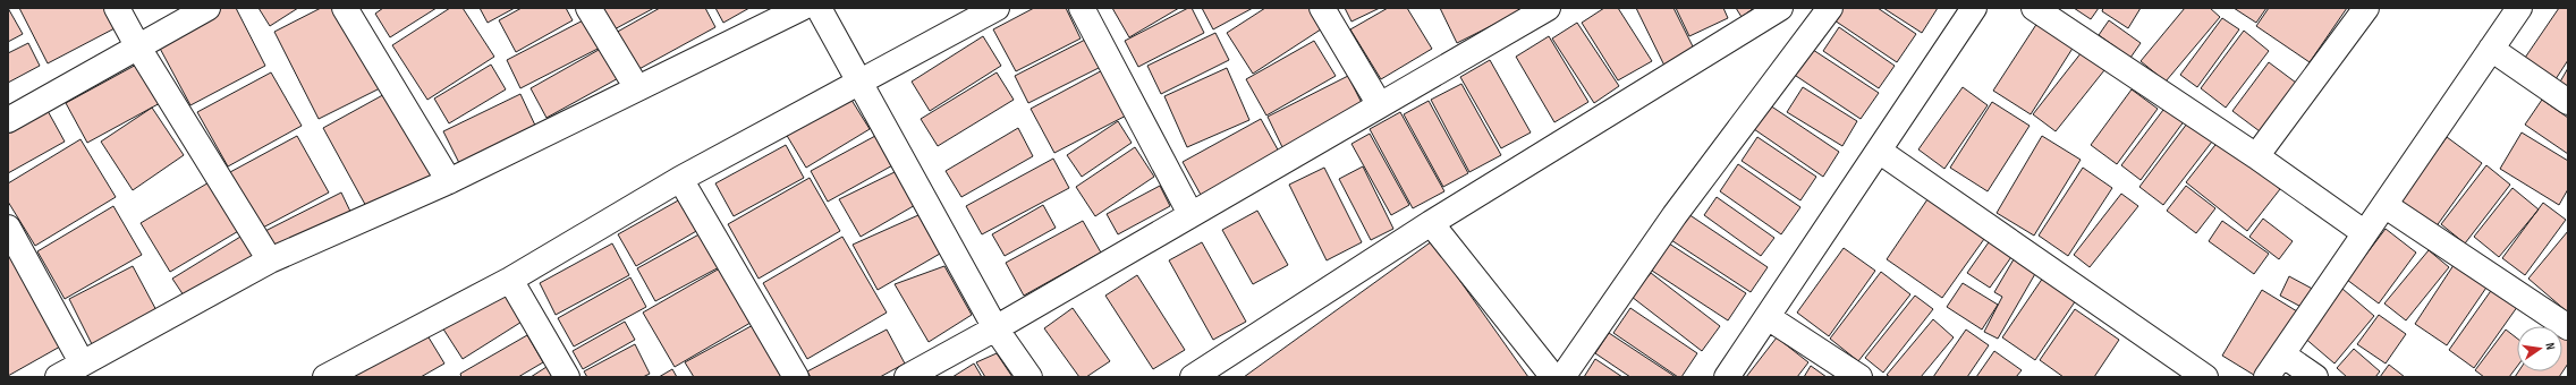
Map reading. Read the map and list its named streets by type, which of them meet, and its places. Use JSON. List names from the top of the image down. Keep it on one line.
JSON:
{"north":"right"}
